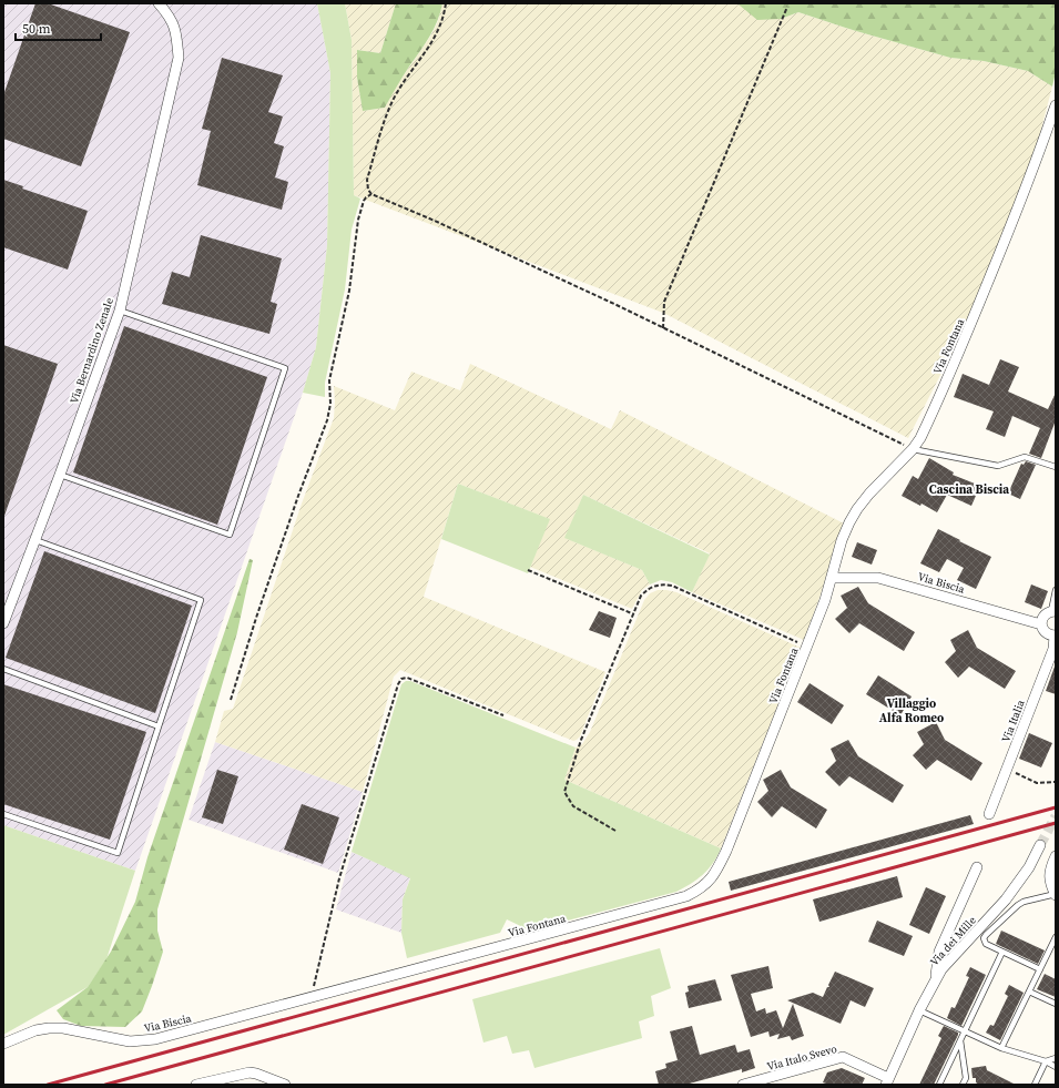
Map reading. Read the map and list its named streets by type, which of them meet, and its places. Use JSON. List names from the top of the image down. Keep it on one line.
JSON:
{"streets":{"street":["Via Fontana","Via Bernardino Zenale","Via Biscia","Via Italia","Via dei Mille","Via Italo Svevo"]},"crossings":[["Via Fontana","Via Biscia"],["Via dei Mille","Via Italo Svevo"]],"districts":["Cascina Biscia","Villaggio Alfa Romeo"],"scale_bar":"50 m"}
